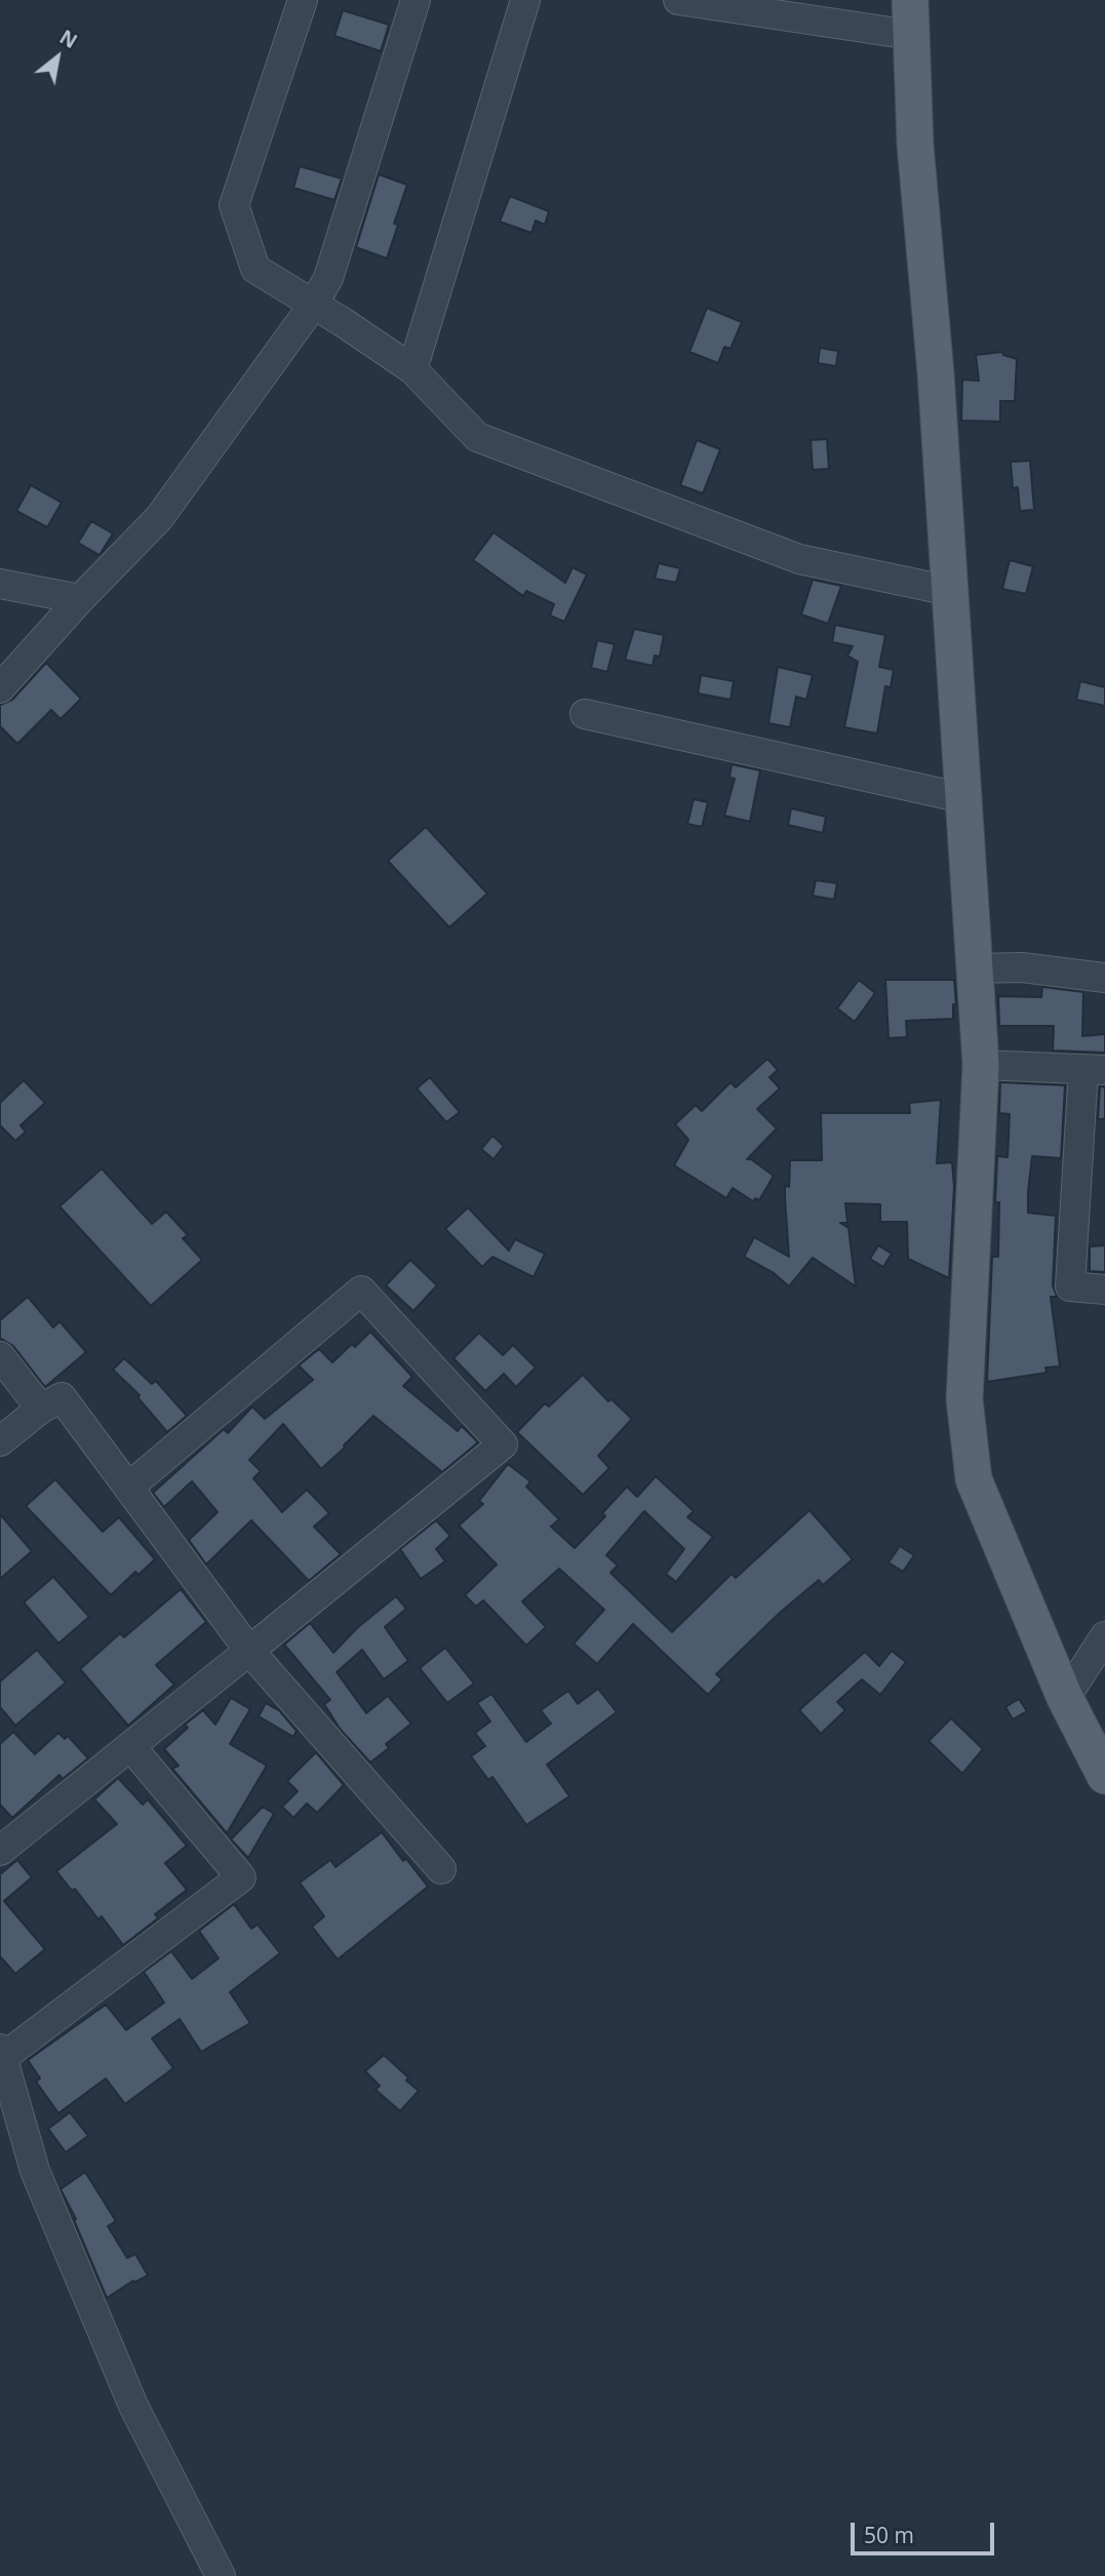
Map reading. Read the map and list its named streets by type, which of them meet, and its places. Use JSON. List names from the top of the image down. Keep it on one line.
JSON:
{"scale_bar":"50 m","north":"top right"}
